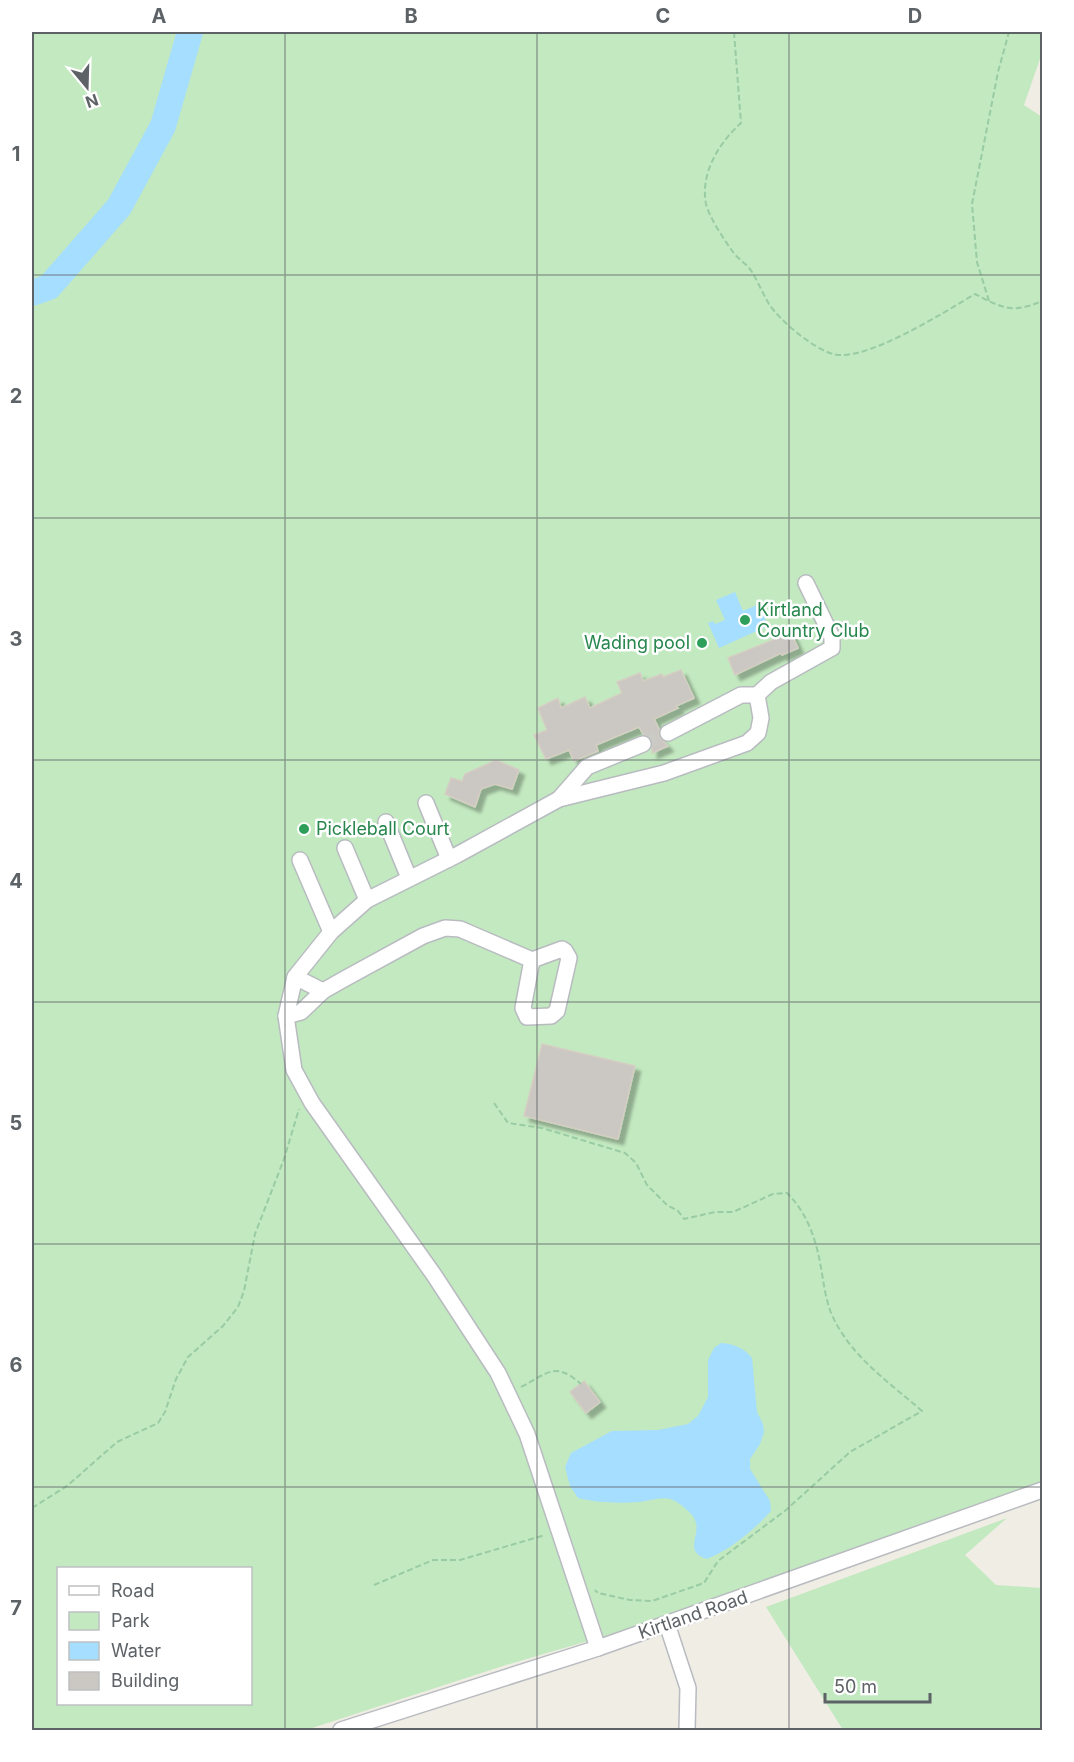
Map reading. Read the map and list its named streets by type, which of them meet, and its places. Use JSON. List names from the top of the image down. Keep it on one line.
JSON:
{"streets":{"street":["Kirtland Road"]},"places":["Kirtland Country Club","Wading pool","Pickleball Court"],"legend":["Road","Park","Water","Building"],"scale_bar":"50 m","north":"bottom","grid":{"columns":["A","B","C","D"],"rows":["1","2","3","4","5","6","7"]}}
